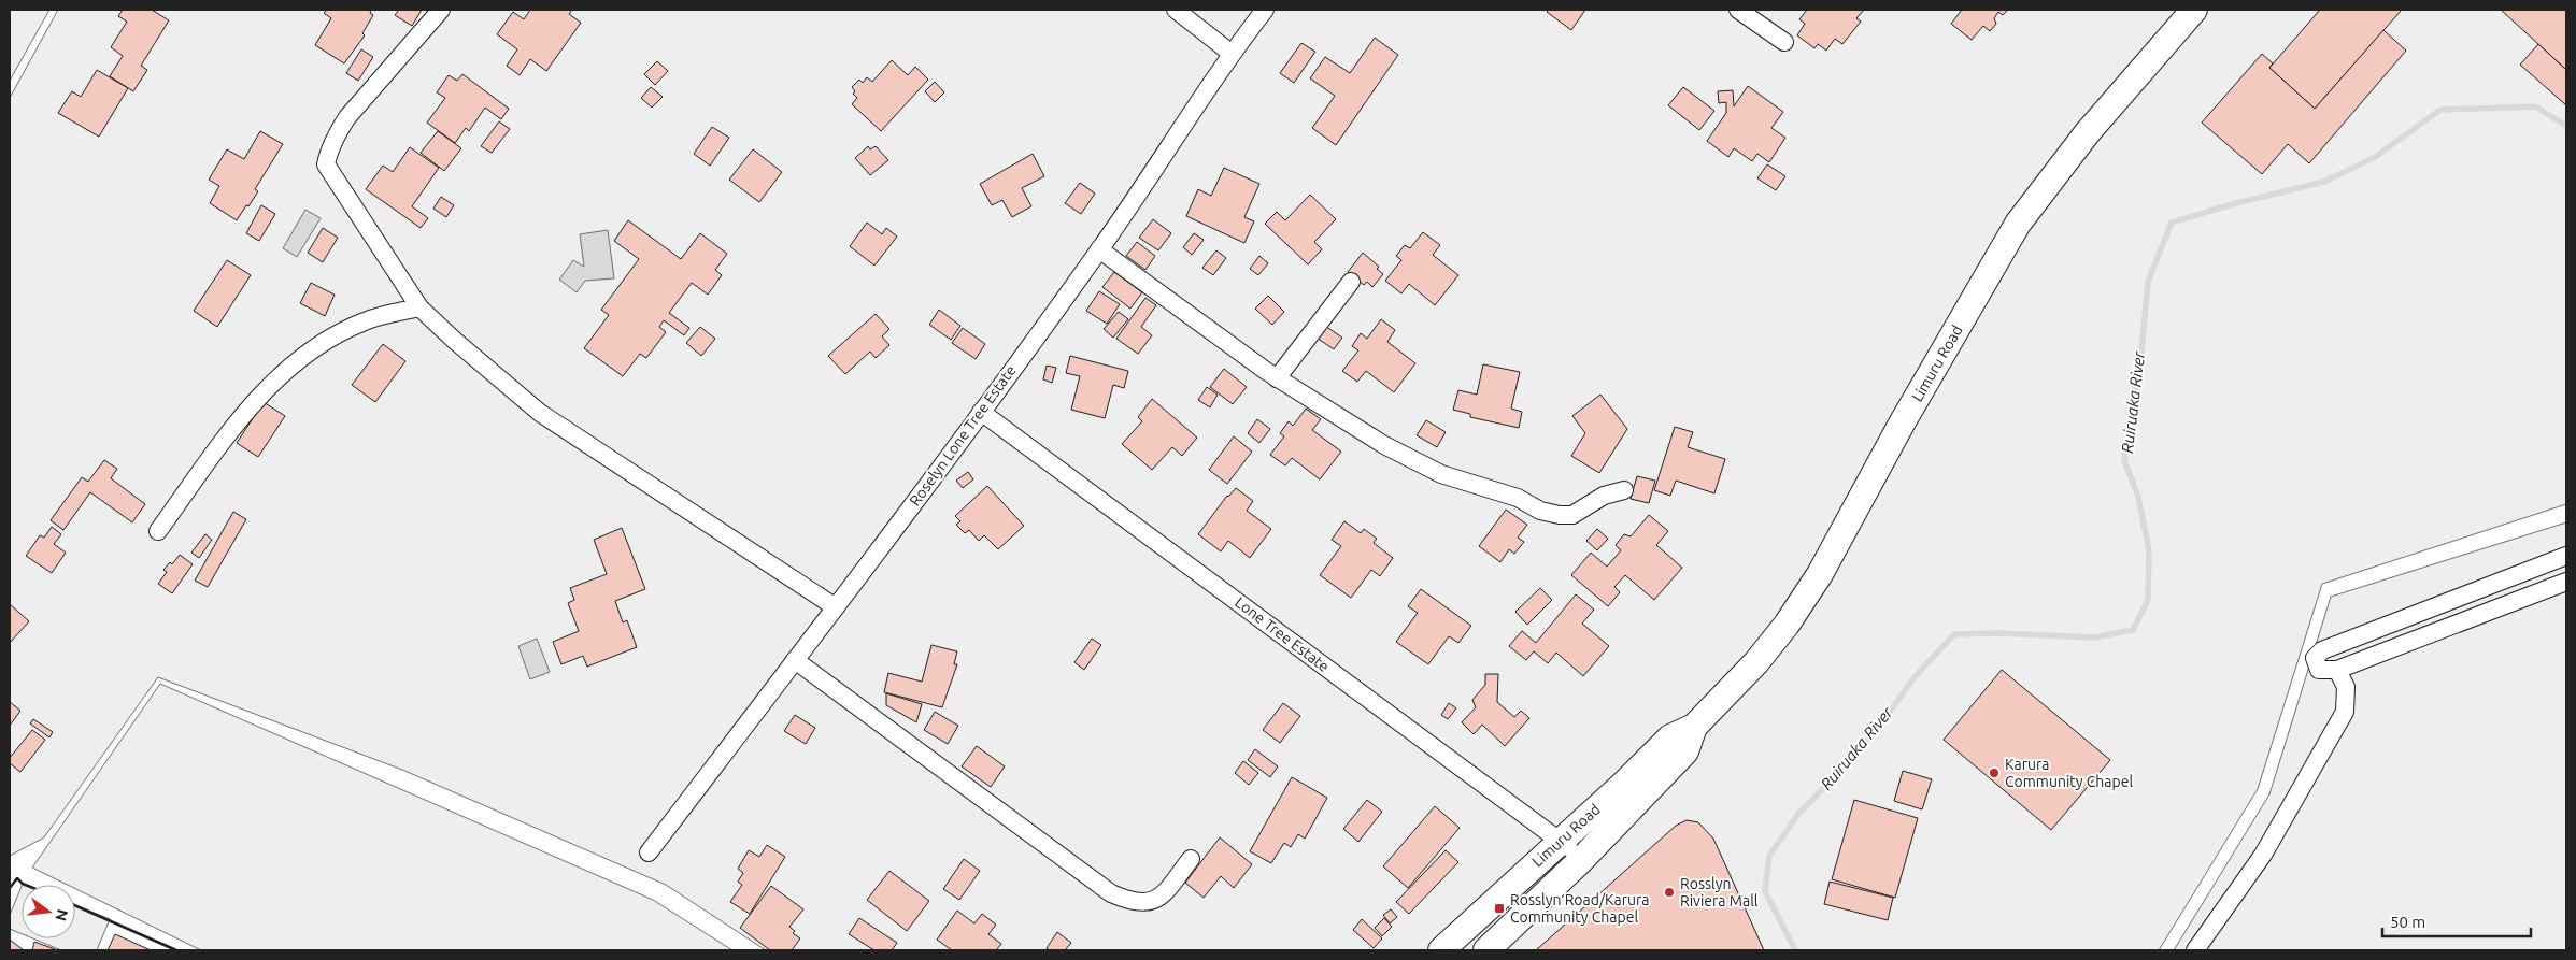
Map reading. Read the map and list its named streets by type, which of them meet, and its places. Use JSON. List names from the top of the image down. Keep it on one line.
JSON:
{"streets":{"main road":["Limuru Road"],"street":["Roselyn Lone Tree Estate","Lone Tree Estate"]},"crossings":[["Limuru Road","Lone Tree Estate"],["Roselyn Lone Tree Estate","Lone Tree Estate"]],"water":["Ruiruaka River"],"places":{"other":["Karura Community Chapel","Rosslyn Riviera Mall"],"transit":["Rosslyn Road/Karura Community Chapel"]},"scale_bar":"50 m","north":"right"}
